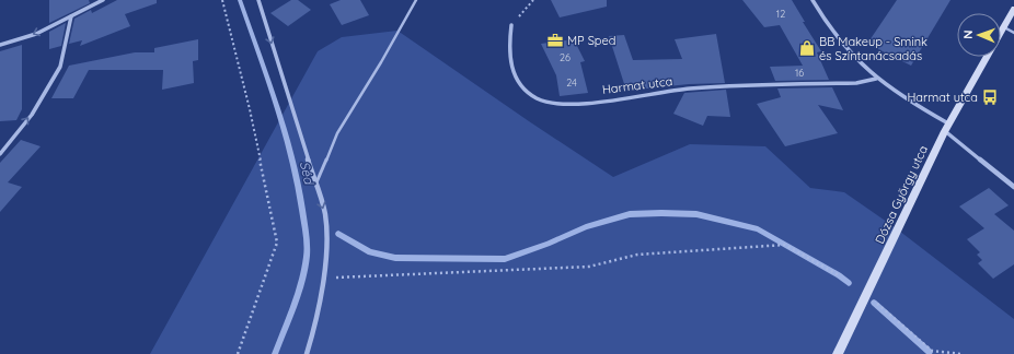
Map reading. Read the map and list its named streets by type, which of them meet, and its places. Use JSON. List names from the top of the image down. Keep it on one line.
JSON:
{"streets":{"main road":["Dózsa György utca"],"street":["Harmat utca"]},"water":["Séd"],"places":{"office":["MP Sped"],"shop":["BB Makeup - Smink és Színtanácsadás"],"bus stop":["Harmat utca"]},"house_numbers":["12","26","16","24"],"north":"left"}
